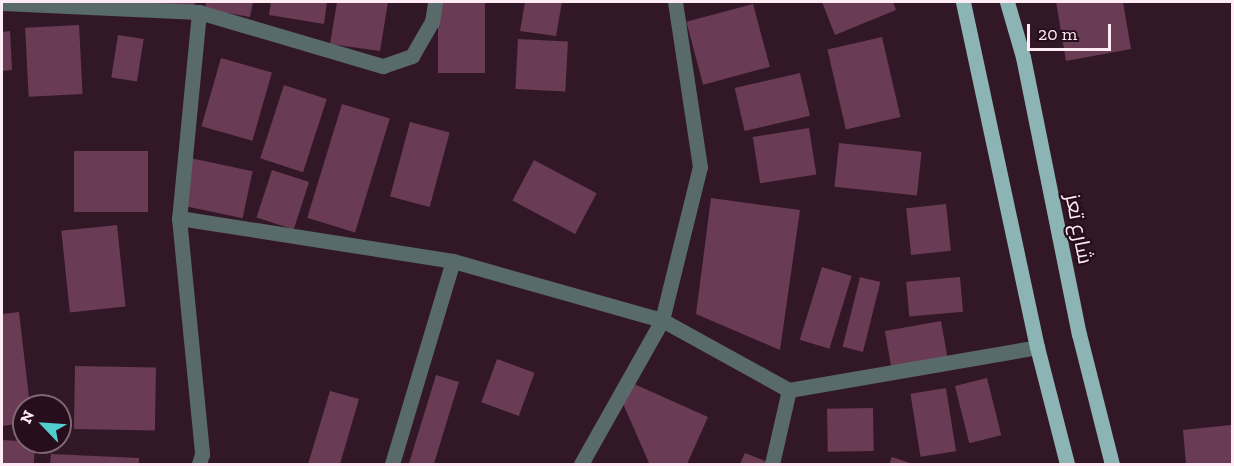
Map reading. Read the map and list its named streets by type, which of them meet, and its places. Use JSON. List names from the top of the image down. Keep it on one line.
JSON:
{"streets":{"main road":["شارع تعز"]},"scale_bar":"20 m","north":"top left"}
